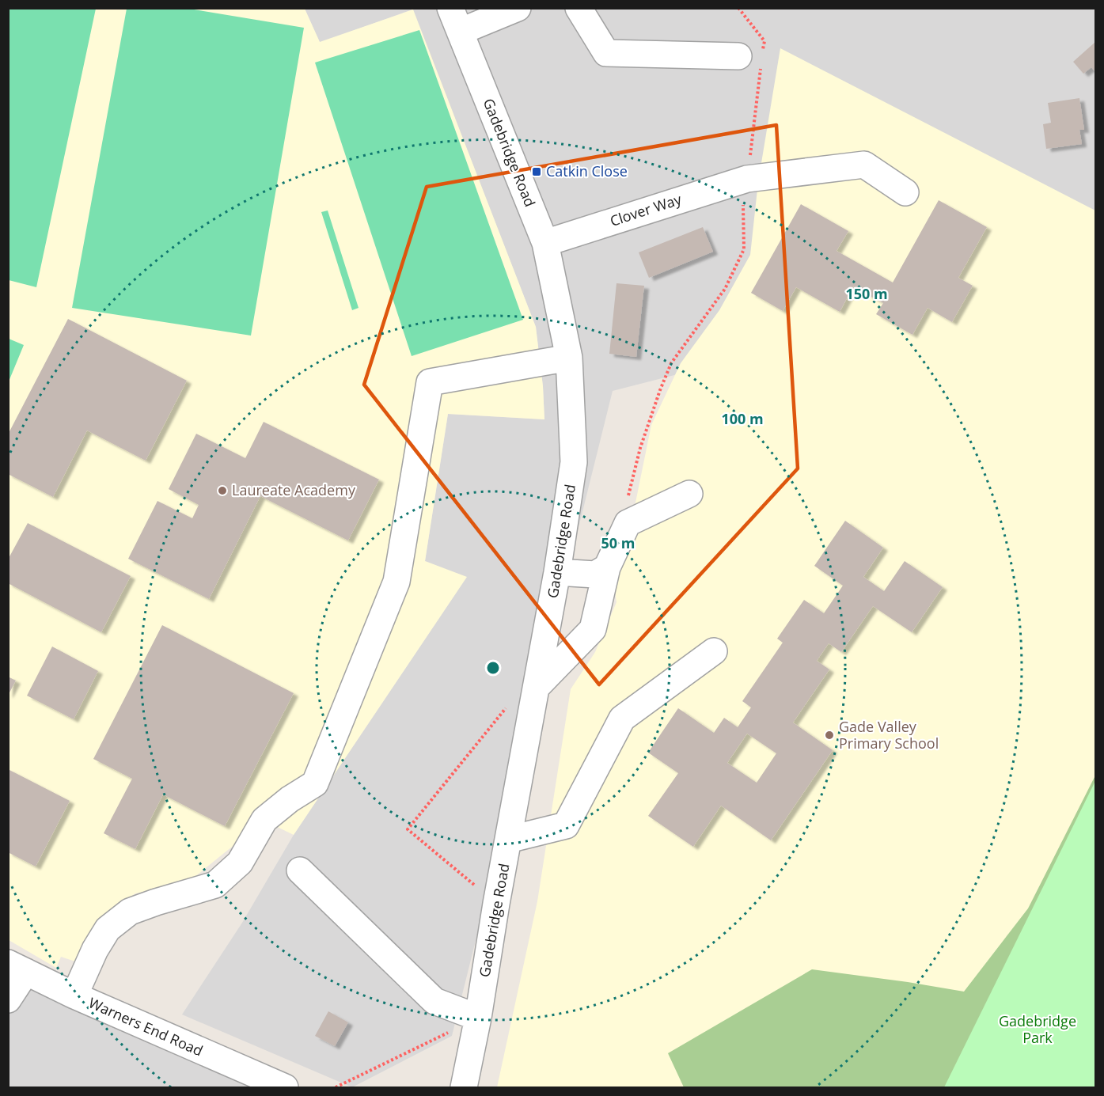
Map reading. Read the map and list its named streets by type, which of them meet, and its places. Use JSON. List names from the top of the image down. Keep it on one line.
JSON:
{"streets":{"street":["Gadebridge Road","Clover Way","Warners End Road"]},"crossings":[["Gadebridge Road","Clover Way"]],"parks":["Gadebridge Park"],"places":{"transit":["Catkin Close"],"other":["Laureate Academy","Gade Valley Primary School"]},"rings":["150 m","100 m","50 m"]}
